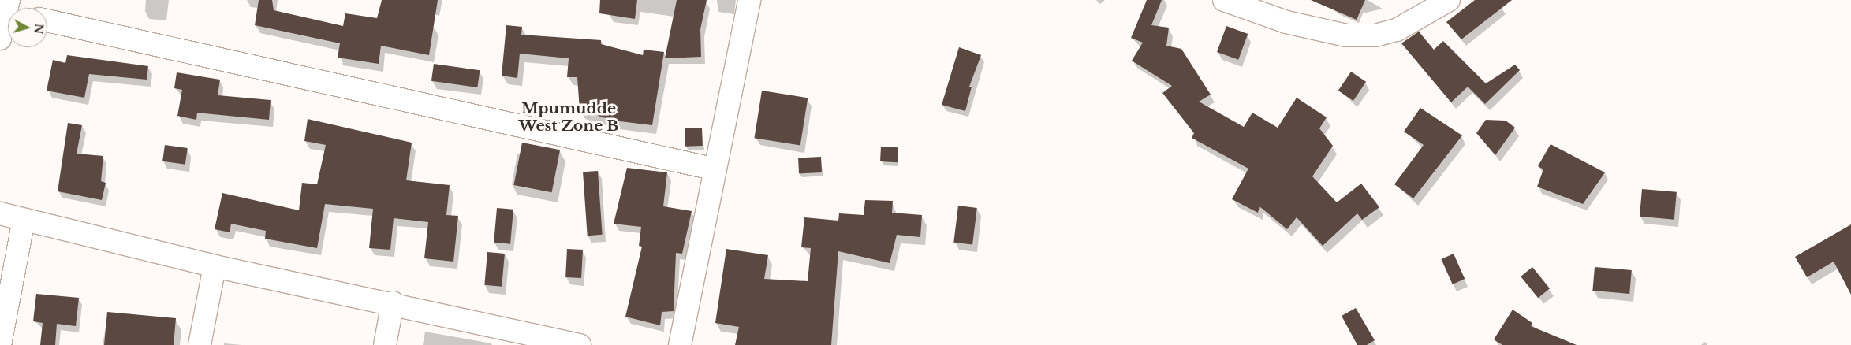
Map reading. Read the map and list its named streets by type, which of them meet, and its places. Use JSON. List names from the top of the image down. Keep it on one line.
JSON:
{"districts":["Mpumudde West Zone B"],"north":"right"}
